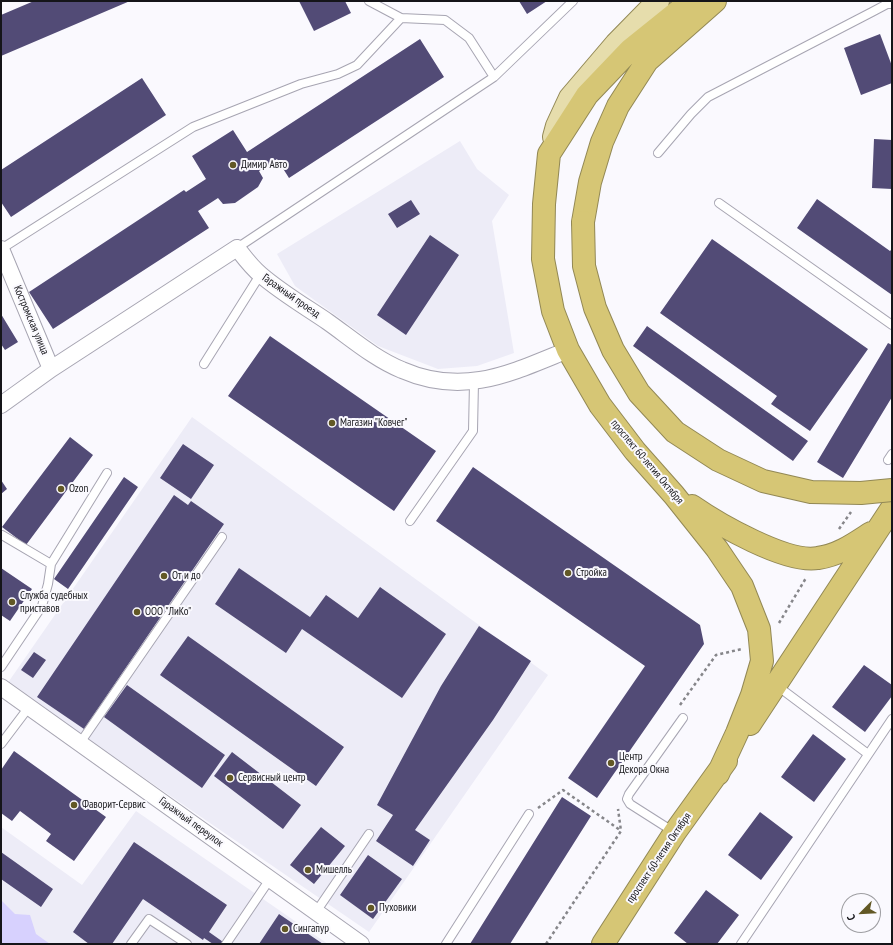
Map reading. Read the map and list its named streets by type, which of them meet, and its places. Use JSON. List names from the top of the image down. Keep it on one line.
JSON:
{"streets":{"highway":["проспект 60-летия Октября"],"street":["Гаражный проезд","Костромская улица","Гаражный переулок"]},"crossings":[["Гаражный проезд","проспект 60-летия Октября"]],"places":["Димир Авто","Магазин \"Ковчег\"","Ozon","Стройка","От и до","Служба судебных приставов","ООО \"ЛиКо\"","Центр Декора Окна","Сервисный центр","Фаворит-Сервис","Мишелль","Пуховики","Сингапур"],"north":"bottom left"}
